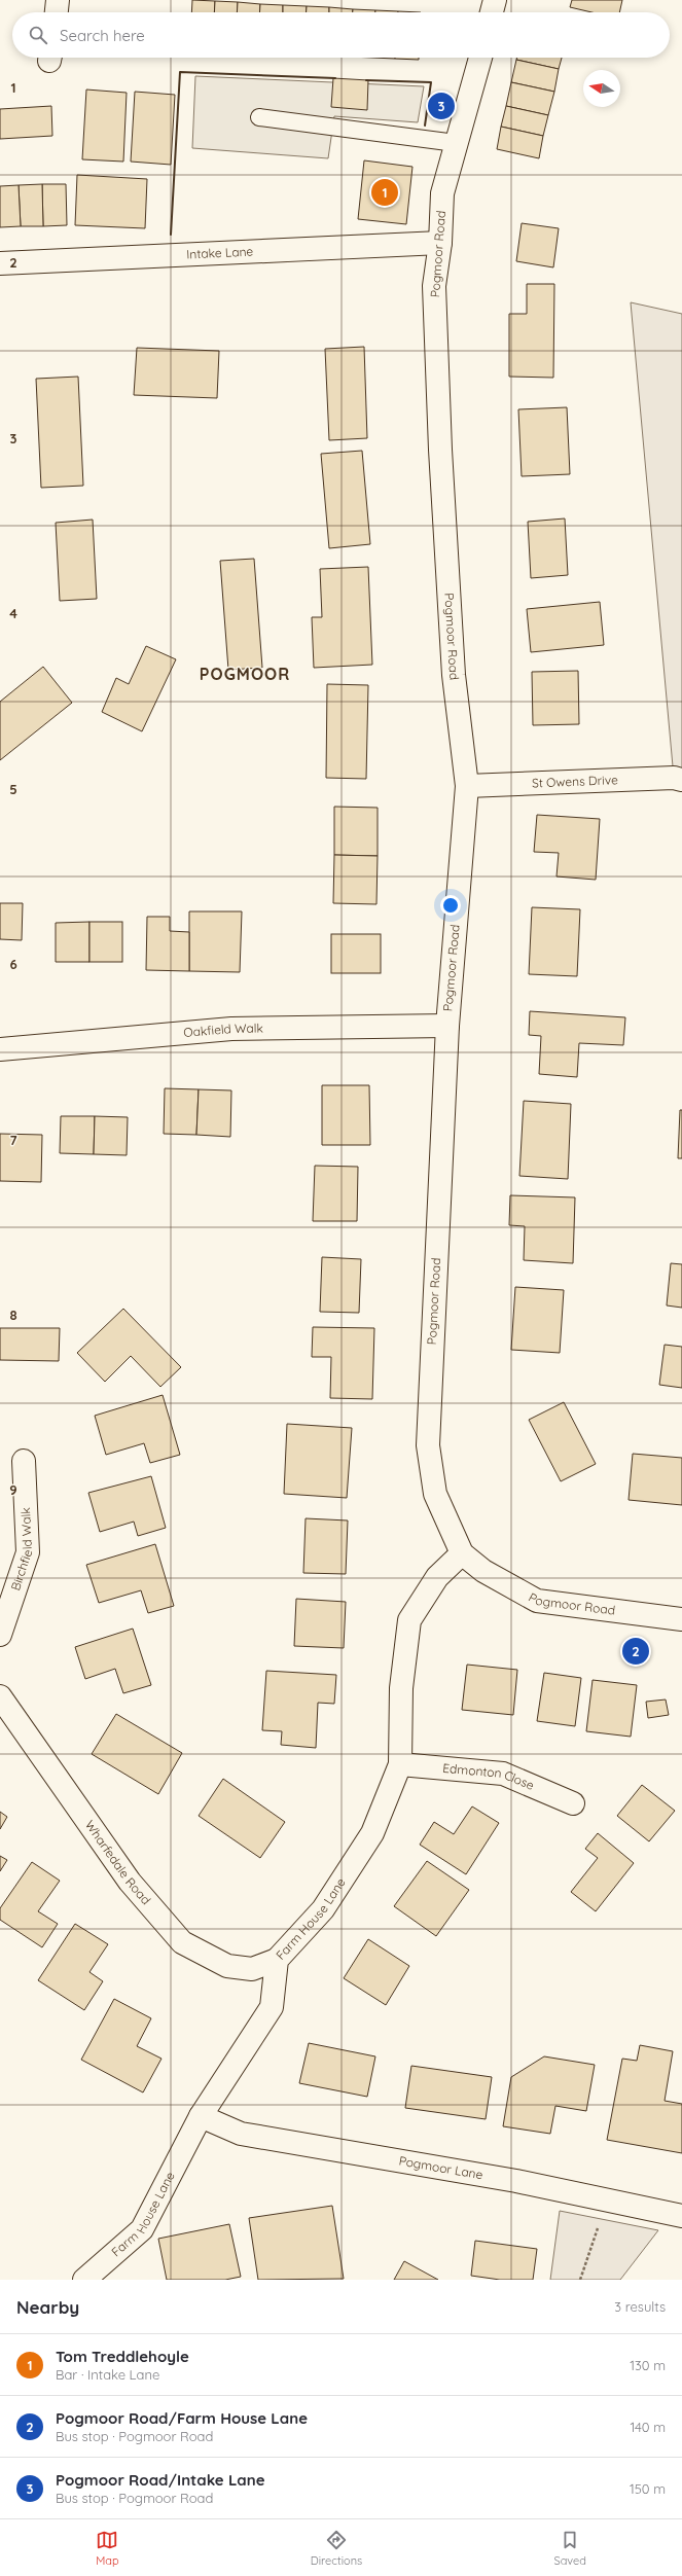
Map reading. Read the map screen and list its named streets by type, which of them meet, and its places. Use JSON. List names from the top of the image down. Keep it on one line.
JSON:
{"streets":{"street":["Intake Lane","Pogmoor Road","St Owens Drive","Oakfield Walk","Birchfield Walk","Edmonton Close","Wharfedale Road","Farm House Lane","Pogmoor Lane"]},"crossings":[["Intake Lane","Pogmoor Road"],["Pogmoor Road","St Owens Drive"],["Pogmoor Road","Oakfield Walk"],["Pogmoor Road","Farm House Lane"],["Edmonton Close","Farm House Lane"],["Wharfedale Road","Farm House Lane"],["Farm House Lane","Pogmoor Lane"]],"districts":["POGMOOR"],"north":"left","page":{"search":"Search here","pins":["3","1","2"],"heading":["Nearby","3 results"],"list":[{"mark":"1","name":"Tom Treddlehoyle","note":"Bar · Intake Lane","value":"130 m"},{"mark":"2","name":"Pogmoor Road/Farm House Lane","note":"Bus stop · Pogmoor Road","value":"140 m"},{"mark":"3","name":"Pogmoor Road/Intake Lane","note":"Bus stop · Pogmoor Road","value":"150 m"}],"nav":["Map","Directions","Saved"]},"grid":{"rows":["1","2","3","4","5","6","7","8","9"]}}
